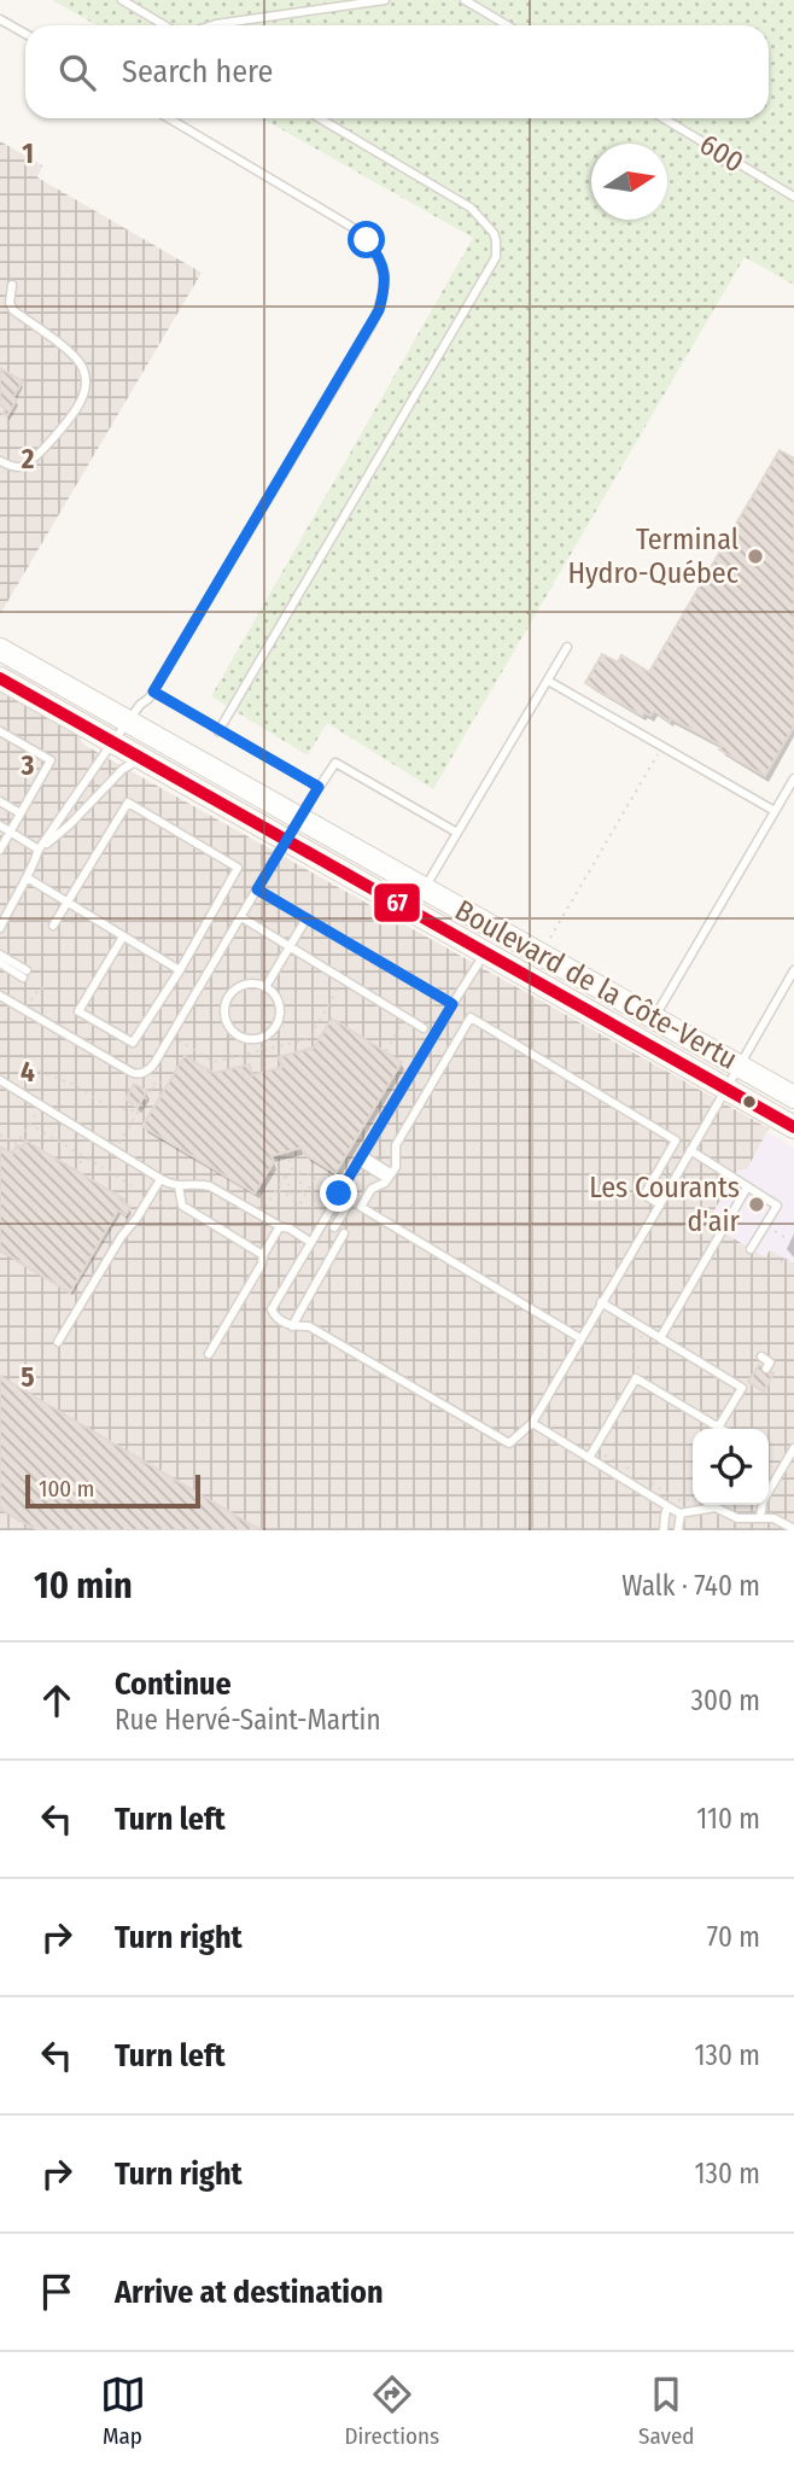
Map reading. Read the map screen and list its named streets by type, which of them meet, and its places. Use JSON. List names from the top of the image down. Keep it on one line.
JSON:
{"streets":{"street":["Boulevard de la Côte-Vertu"],"lane":["600"]},"places":["Terminal Hydro-Québec","Les Courants d'air"],"lines":["transit line 67"],"scale_bar":"100 m","north":"right","page":{"search":"Search here","scale":"100 m","heading":["10 min","Walk · 740 m"],"list":[["Continue","Rue Hervé-Saint-Martin","300 m"],["Turn left","110 m"],["Turn right","70 m"],["Turn left","130 m"],["Turn right","130 m"],"Arrive at destination"],"nav":["Map","Directions","Saved"]},"grid":{"rows":["1","2","3","4","5"]}}
